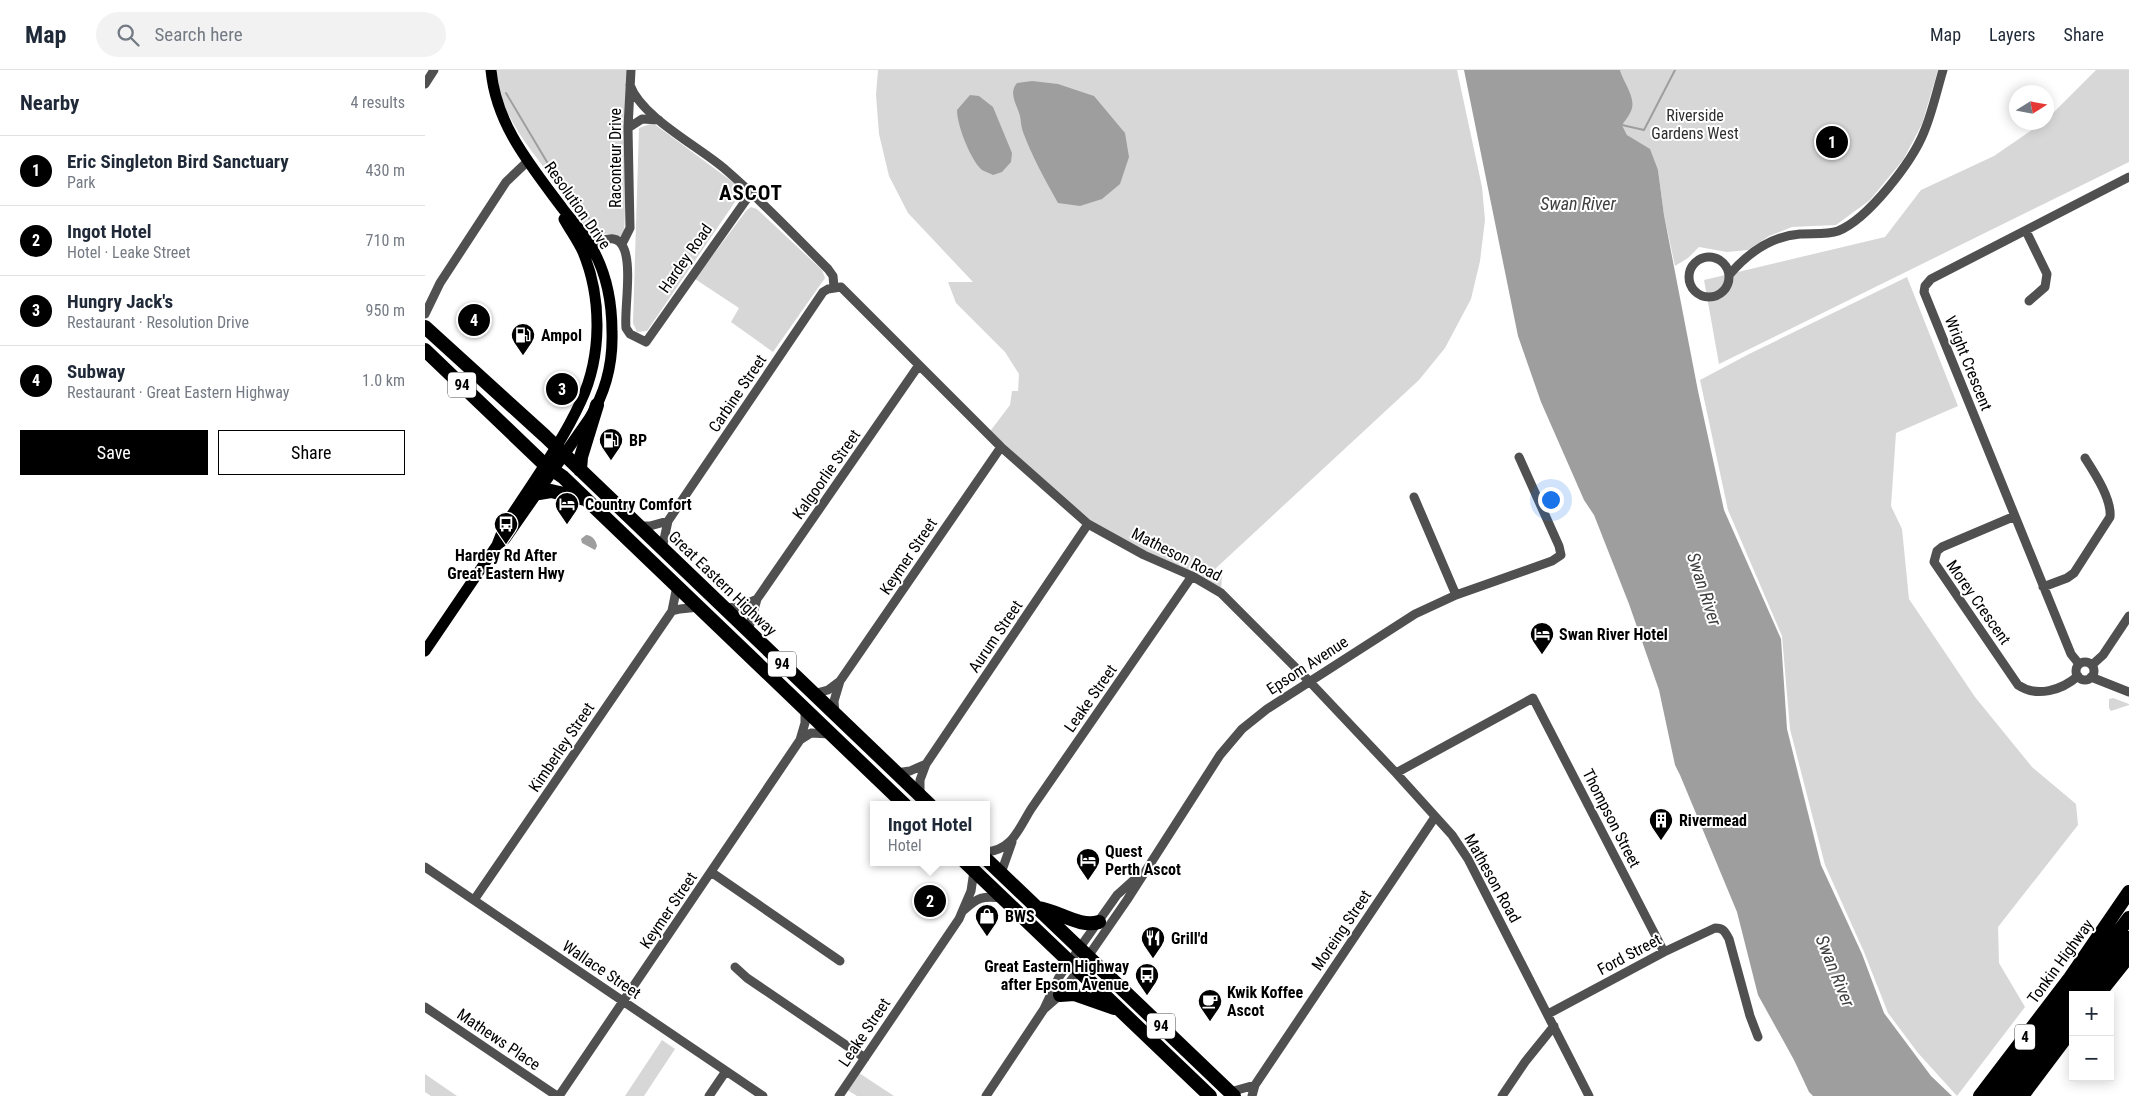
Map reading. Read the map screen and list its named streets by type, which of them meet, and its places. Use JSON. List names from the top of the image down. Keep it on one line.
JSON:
{"streets":{"highway":["94","Great Eastern Highway","Tonkin Highway","4"],"main road":["Resolution Drive"],"street":["Raconteur Drive","Hardey Road","Wright Crescent","Carbine Street","Kalgoorlie Street","Matheson Road","Keymer Street","Morey Crescent","Aurum Street","Epsom Avenue","Leake Street","Kimberley Street","Thompson Street","Moreing Street","Ford Street","Wallace Street","Mathews Place"]},"crossings":[["Raconteur Drive","Hardey Road"],["Resolution Drive","Great Eastern Highway"],["Wright Crescent","Morey Crescent"],["94","Epsom Avenue"],["94","Leake Street"],["Carbine Street","Matheson Road"],["Carbine Street","Great Eastern Highway"],["Kalgoorlie Street","Matheson Road"],["Kalgoorlie Street","Great Eastern Highway"],["Matheson Road","Keymer Street"],["Matheson Road","Aurum Street"],["Matheson Road","Epsom Avenue"],["Matheson Road","Leake Street"],["Matheson Road","Thompson Street"],["Matheson Road","Moreing Street"],["Matheson Road","Ford Street"],["Keymer Street","Great Eastern Highway"],["Keymer Street","Wallace Street"],["Keymer Street","Mathews Place"],["Great Eastern Highway","Aurum Street"],["Great Eastern Highway","Kimberley Street"],["Kimberley Street","Wallace Street"],["Thompson Street","Ford Street"]],"districts":["ASCOT"],"water":["Swan River"],"parks":["Riverside Gardens West"],"places":{"fuel station":["Ampol","BP"],"hotel":["Country Comfort","Swan River Hotel","Quest Perth Ascot"],"bus stop":["Hardey Rd After Great Eastern Hwy","Great Eastern Highway after Epsom Avenue"],"building":["Rivermead"],"shop":["BWS"],"restaurant":["Grill'd"],"cafe":["Kwik Koffee Ascot"]},"north":"right","page":{"header":"Map","search":"Search here","nav":["Map","Layers","Share"],"heading":["Nearby","4 results"],"pins":["1","4","3","2"],"list":[{"mark":"1","name":"Eric Singleton Bird Sanctuary","note":"Park","value":"430 m"},{"mark":"2","name":"Ingot Hotel","note":"Hotel · Leake Street","value":"710 m"},{"mark":"3","name":"Hungry Jack's","note":"Restaurant · Resolution Drive","value":"950 m"},{"mark":"4","name":"Subway","note":"Restaurant · Great Eastern Highway","value":"1.0 km"}],"buttons":["Save","Share"],"popup":["Ingot Hotel","Hotel"],"map_buttons":["+","−"]}}
